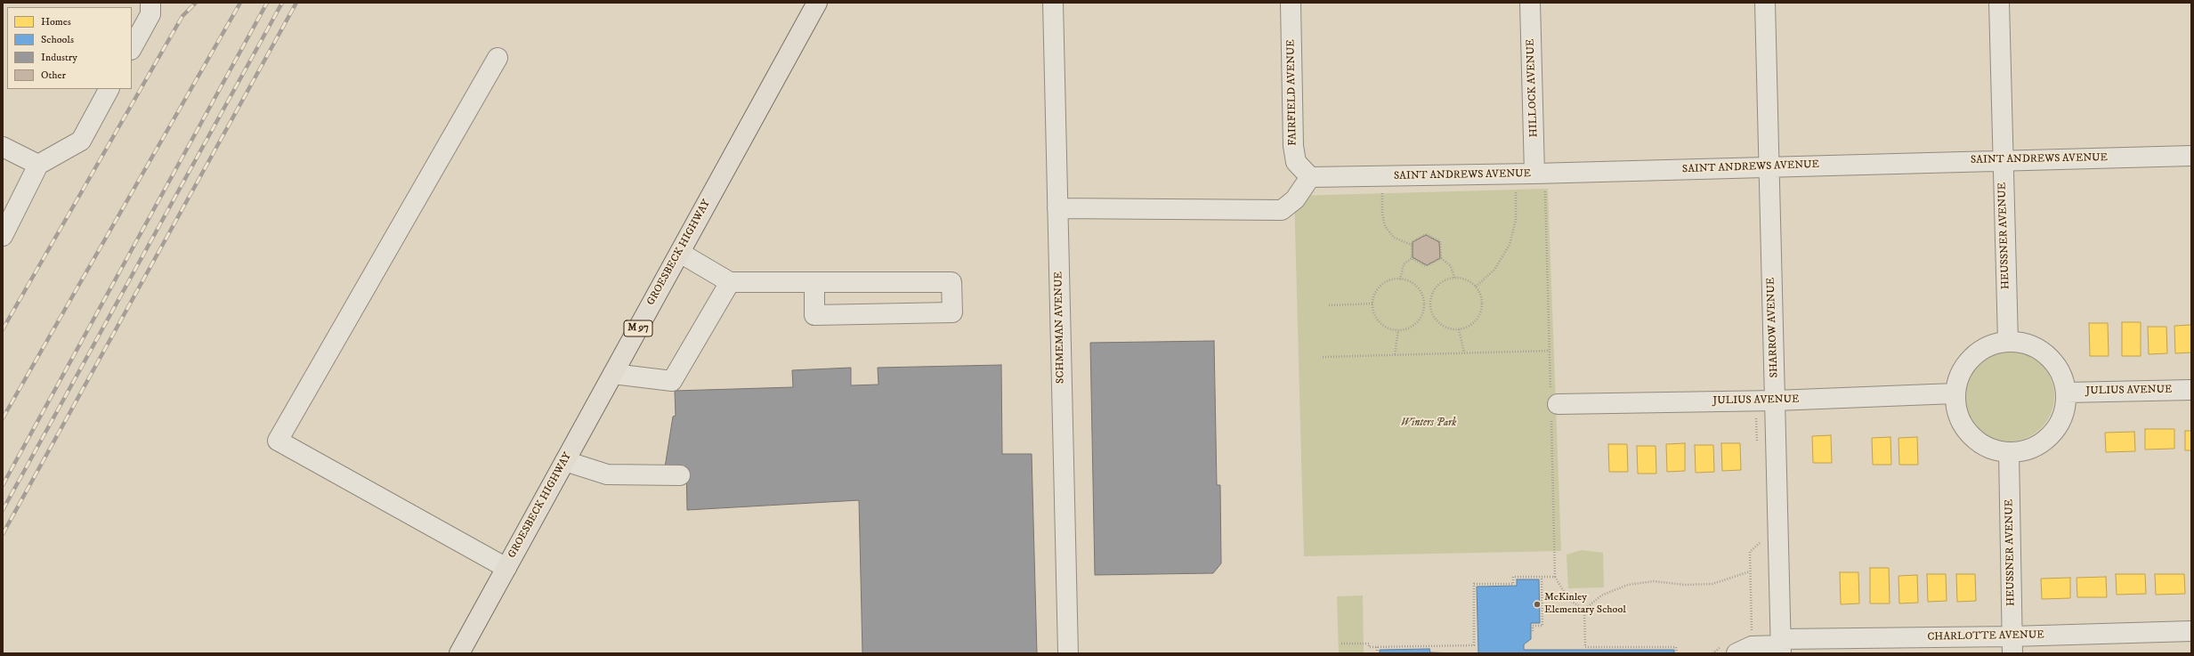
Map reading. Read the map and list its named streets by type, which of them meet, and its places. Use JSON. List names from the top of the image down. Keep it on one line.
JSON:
{"streets":{"main road":["GROESBECK HIGHWAY","M 97"],"street":["HILLOCK AVENUE","FAIRFIELD AVENUE","SAINT ANDREWS AVENUE","HEUSSNER AVENUE","SCHMEMAN AVENUE","SHARROW AVENUE","JULIUS AVENUE","CHARLOTTE AVENUE"]},"crossings":[["HILLOCK AVENUE","SAINT ANDREWS AVENUE"],["FAIRFIELD AVENUE","SAINT ANDREWS AVENUE"],["SAINT ANDREWS AVENUE","HEUSSNER AVENUE"],["SAINT ANDREWS AVENUE","SHARROW AVENUE"],["HEUSSNER AVENUE","JULIUS AVENUE"],["HEUSSNER AVENUE","CHARLOTTE AVENUE"],["SHARROW AVENUE","JULIUS AVENUE"],["SHARROW AVENUE","CHARLOTTE AVENUE"]],"parks":["Winters Park"],"places":["McKinley Elementary School"],"legend":["Homes","Schools","Industry","Other"]}
